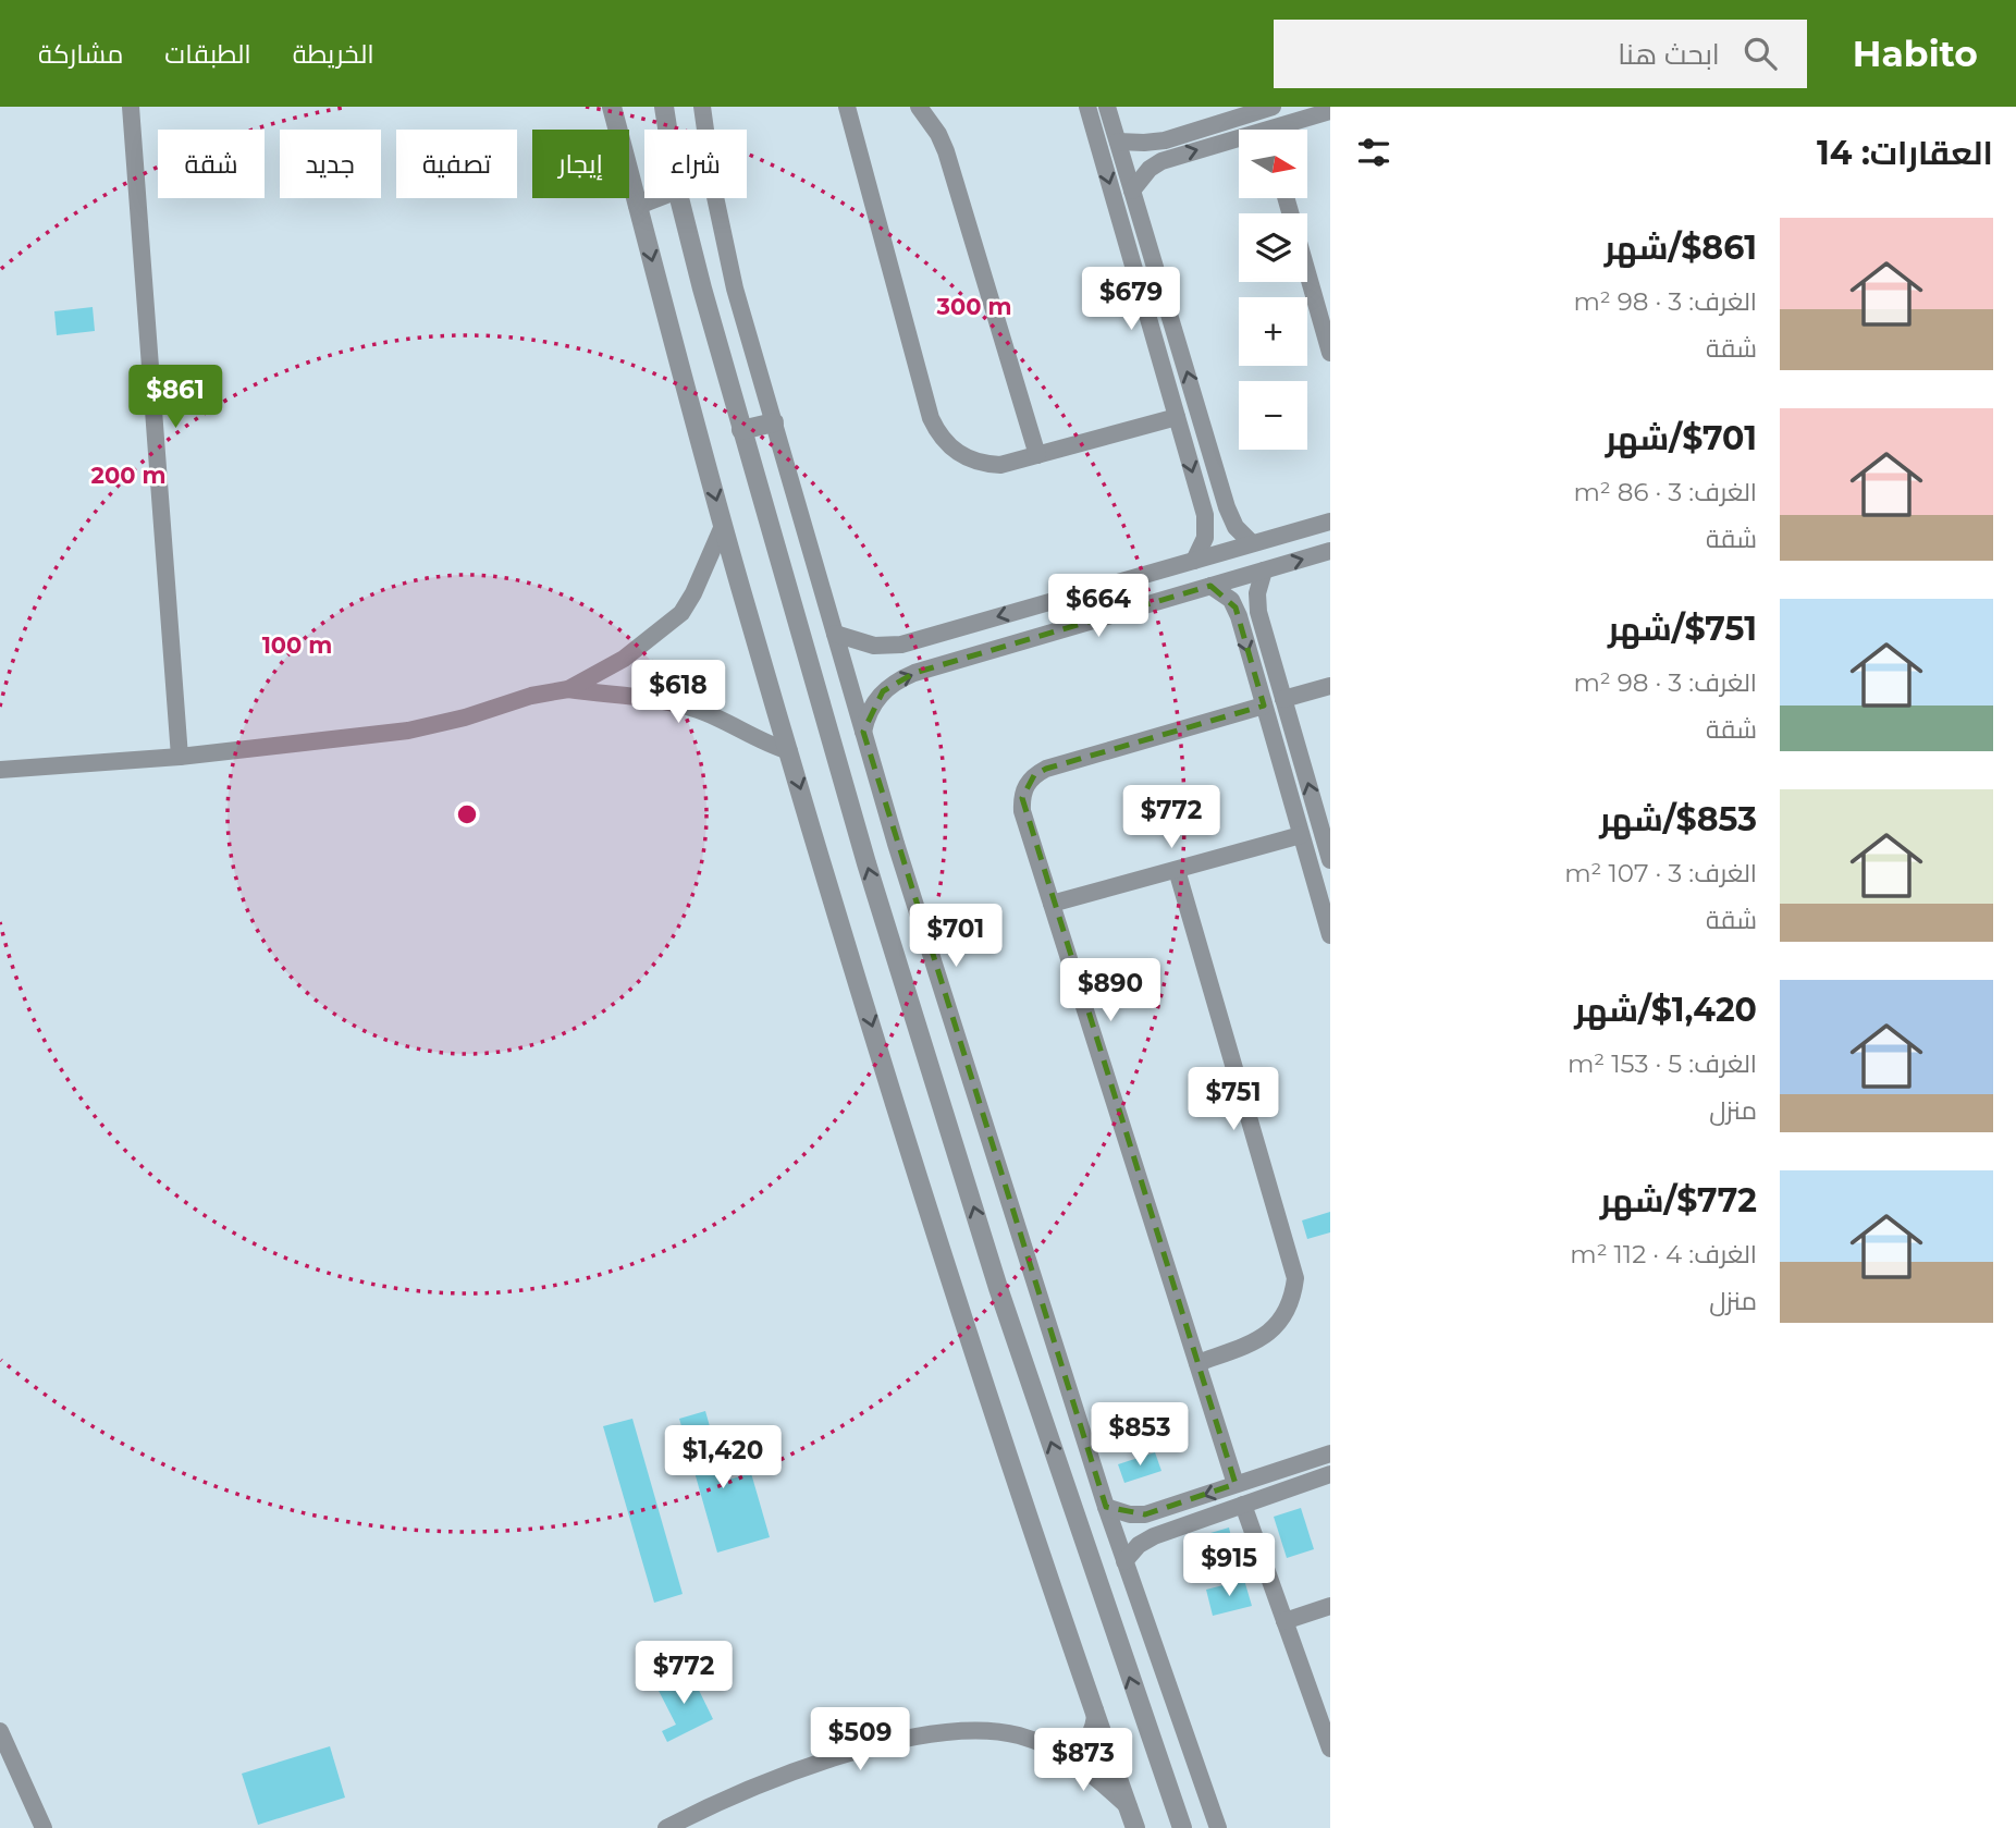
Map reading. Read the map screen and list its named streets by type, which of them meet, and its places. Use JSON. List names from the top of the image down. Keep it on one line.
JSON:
{"north":"right","page":{"header":"Habito","search":"ابحث هنا","nav":["الخريطة","الطبقات","مشاركة"],"heading":"العقارات: 14","map_buttons":["+","−"],"chip":["شراء","إيجار","تصفية","جديد","شقة"],"list":[{"name":"$861/شهر","note":"الغرف: 3 · 98 m² · شقة"},{"name":"$701/شهر","note":"الغرف: 3 · 86 m² · شقة"},{"name":"$751/شهر","note":"الغرف: 3 · 98 m² · شقة"},{"name":"$853/شهر","note":"الغرف: 3 · 107 m² · شقة"},{"name":"$1,420/شهر","note":"الغرف: 5 · 153 m² · منزل"},{"name":"$772/شهر","note":"الغرف: 4 · 112 m² · منزل"}],"price":["$679","$861","$664","$618","$772","$701","$890","$751","$853","$1,420","$915","$772","$509","$873"]},"rings":["300 m","200 m","100 m"]}
